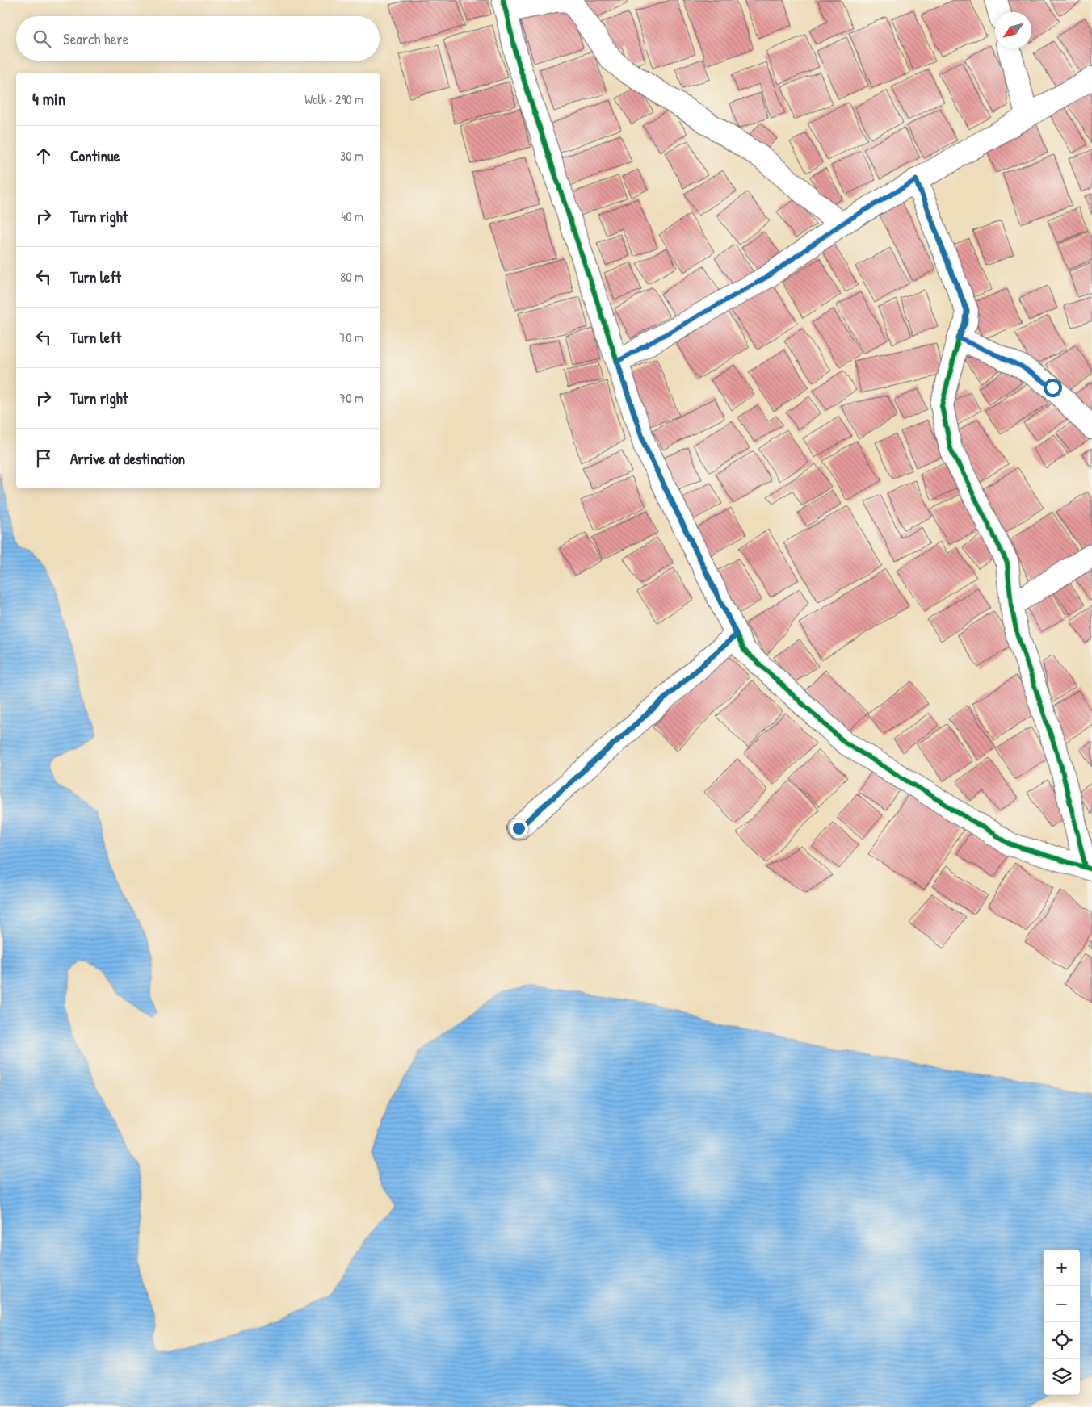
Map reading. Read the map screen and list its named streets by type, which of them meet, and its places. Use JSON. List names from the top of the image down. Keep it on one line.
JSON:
{"north":"bottom left","page":{"search":"Search here","heading":["4 min","Walk · 290 m"],"list":[["Continue","30 m"],["Turn right","40 m"],["Turn left","80 m"],["Turn left","70 m"],["Turn right","70 m"],"Arrive at destination"],"map_buttons":["+","−"]}}
